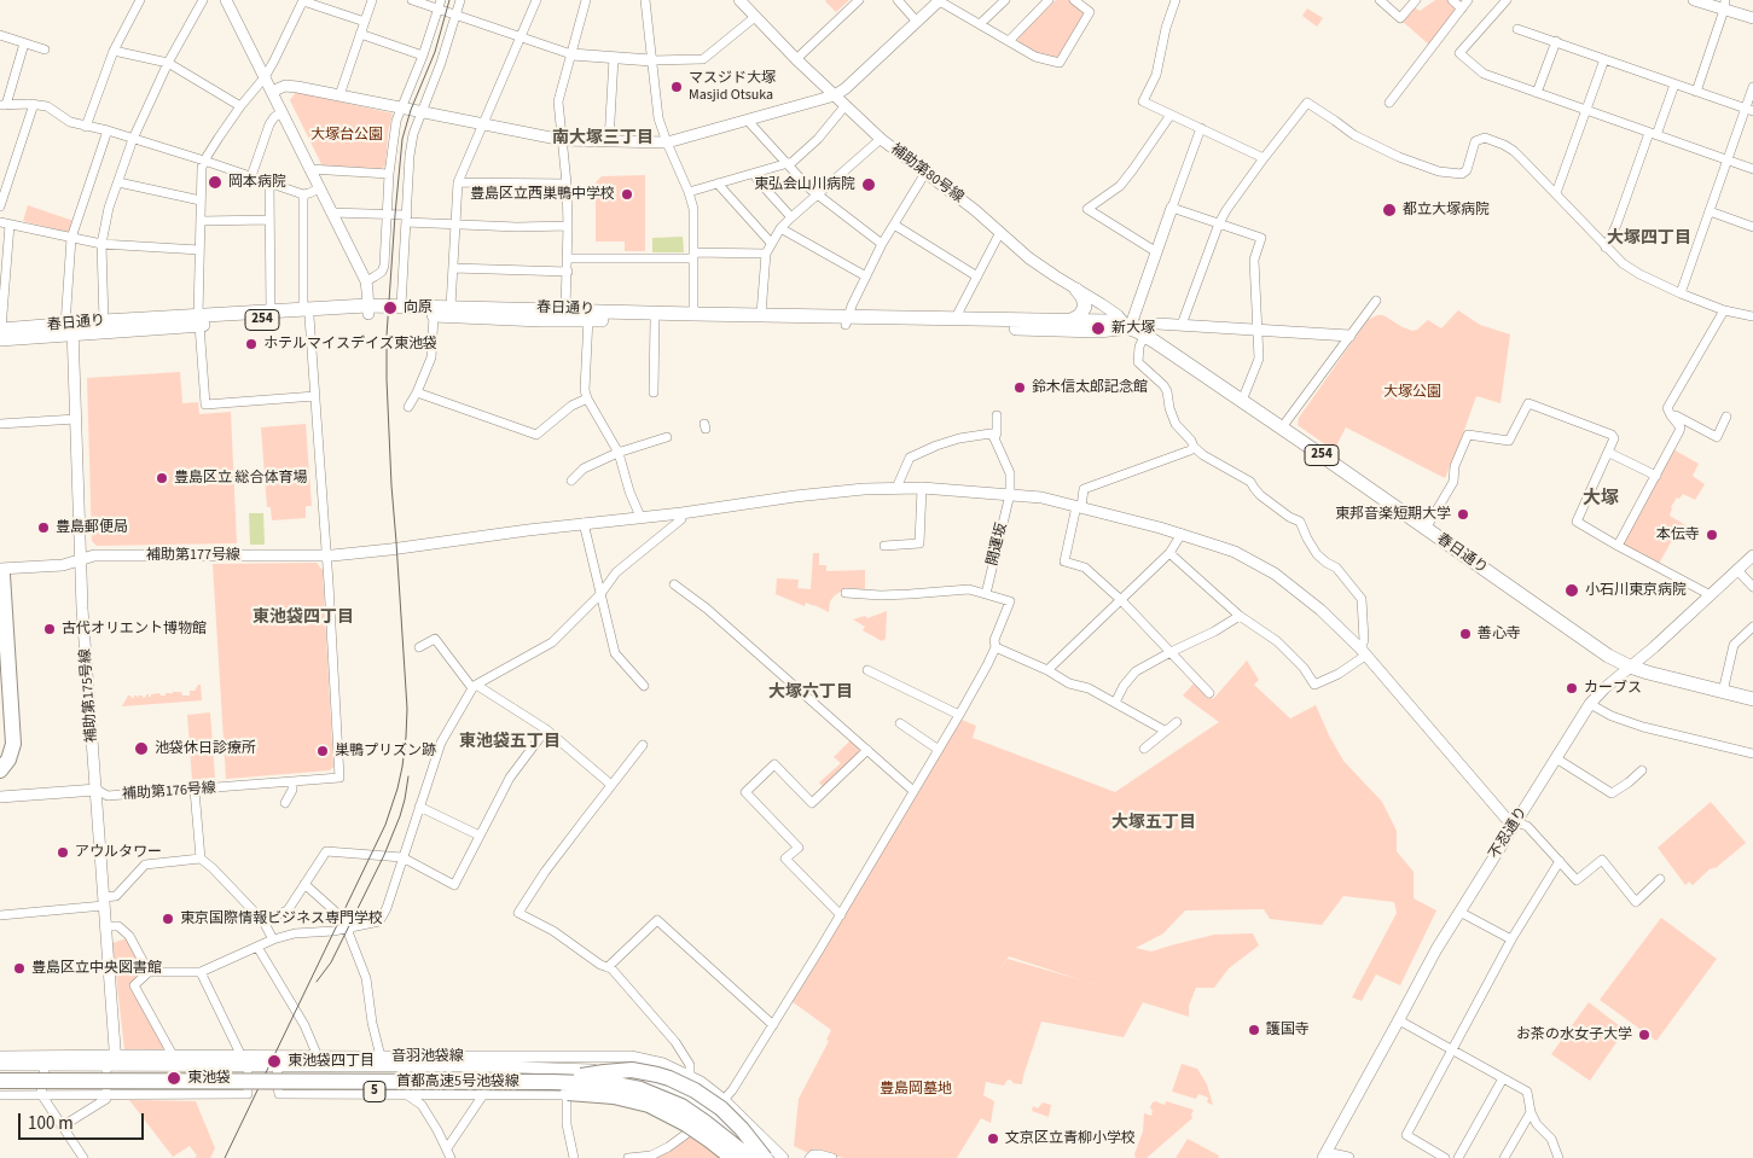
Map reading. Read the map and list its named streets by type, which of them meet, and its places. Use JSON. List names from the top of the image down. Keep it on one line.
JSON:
{"streets":{"highway":["春日通り","254","首都高速5号池袋線","5"],"street":["補助第80号線","開運坂","補助第177号線","補助第175号線","補助第176号線","不忍通り","音羽池袋線"]},"crossings":[["補助第80号線","春日通り"],["春日通り","補助第175号線"],["春日通り","不忍通り"],["開運坂","補助第177号線"],["補助第177号線","補助第175号線"],["補助第177号線","補助第176号線"],["補助第177号線","不忍通り"],["補助第175号線","補助第176号線"],["補助第175号線","音羽池袋線"]],"districts":["南大塚三丁目","大塚四丁目","大塚","東池袋四丁目","大塚六丁目","東池袋五丁目","大塚五丁目"],"parks":["大塚台公園","大塚公園","豊島岡墓地"],"places":["マスジド大塚 Masjid Otsuka","岡本病院","東弘会山川病院","豊島区立西巣鴨中学校","都立大塚病院","向原","新大塚","ホテルマイスデイズ東池袋","鈴木信太郎記念館","豊島区立 総合体育場","東邦音楽短期大学","豊島郵便局","本伝寺","小石川東京病院","古代オリエント博物館","善心寺","カーブス","池袋休日診療所","巣鴨プリズン跡","アウルタワー","東京国際情報ビジネス専門学校","豊島区立中央図書館","護国寺","お茶の水女子大学","東池袋四丁目","東池袋","文京区立青柳小学校"],"scale_bar":"100 m"}
